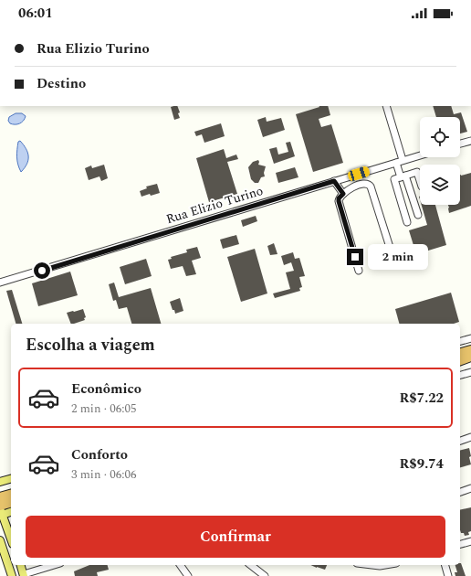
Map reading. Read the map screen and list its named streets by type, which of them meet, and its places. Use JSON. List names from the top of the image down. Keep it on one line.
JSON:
{"streets":{"street":["Rua Elizio Turino"]},"page":{"status":"06:01","banner":["Rua Elizio Turino","Destino"],"bubble":"2 min","heading":"Escolha a viagem","list":[{"name":"Econômico","note":"2 min · 06:05","value":"R$7.22"},{"name":"Conforto","note":"3 min · 06:06","value":"R$9.74"}],"buttons":"Confirmar"}}
